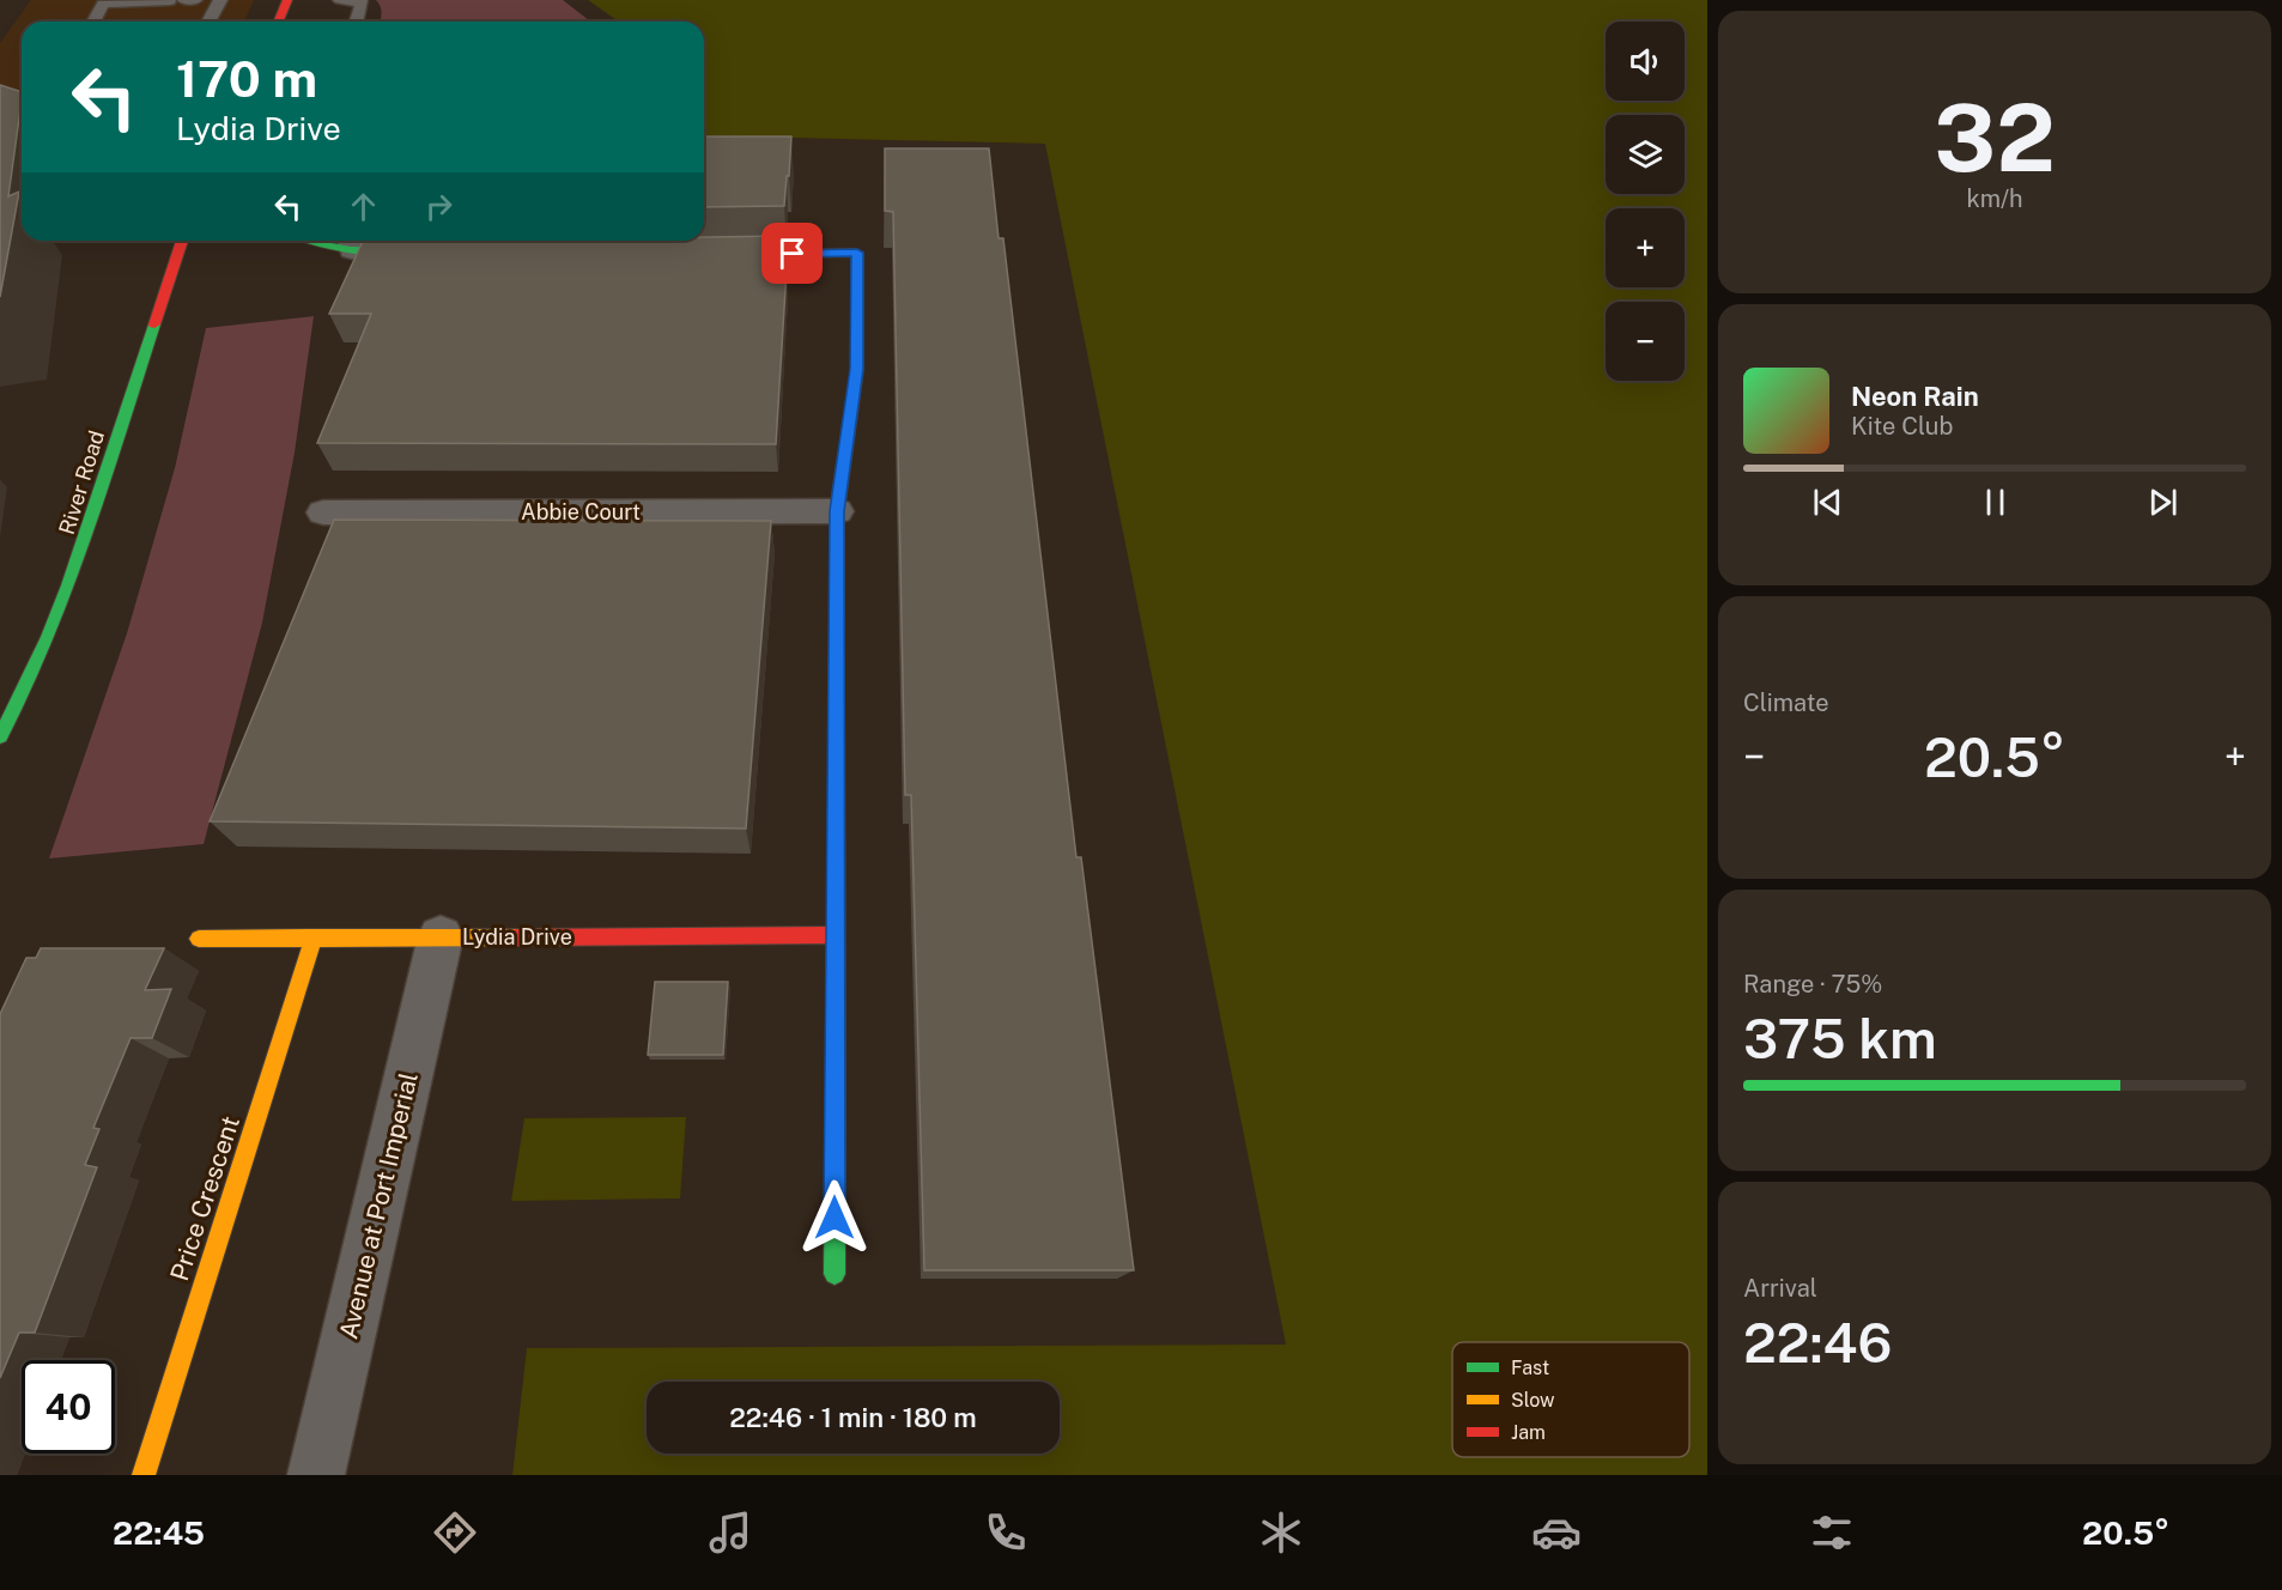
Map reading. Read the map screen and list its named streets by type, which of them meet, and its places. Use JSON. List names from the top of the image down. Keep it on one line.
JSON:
{"streets":{"street":["River Road","Abbie Court","Lydia Drive","Price Crescent","Avenue at Port Imperial"]},"crossings":[["Lydia Drive","Price Crescent"],["Lydia Drive","Avenue at Port Imperial"]],"legend":["Fast","Slow","Jam"],"page":{"tile":[["32","km/h"],"Climate",["Range · 75%","375 km"],["Arrival","22:46"]],"map_buttons":["+","−"],"turn":["170 m","Lydia Drive"],"song":["Neon Rain","Kite Club"],"heat":["−","20.5°","+"],"limit":"40","trip":"22:46 · 1 min · 180 m","tabs":["22:45","20.5°"]}}
